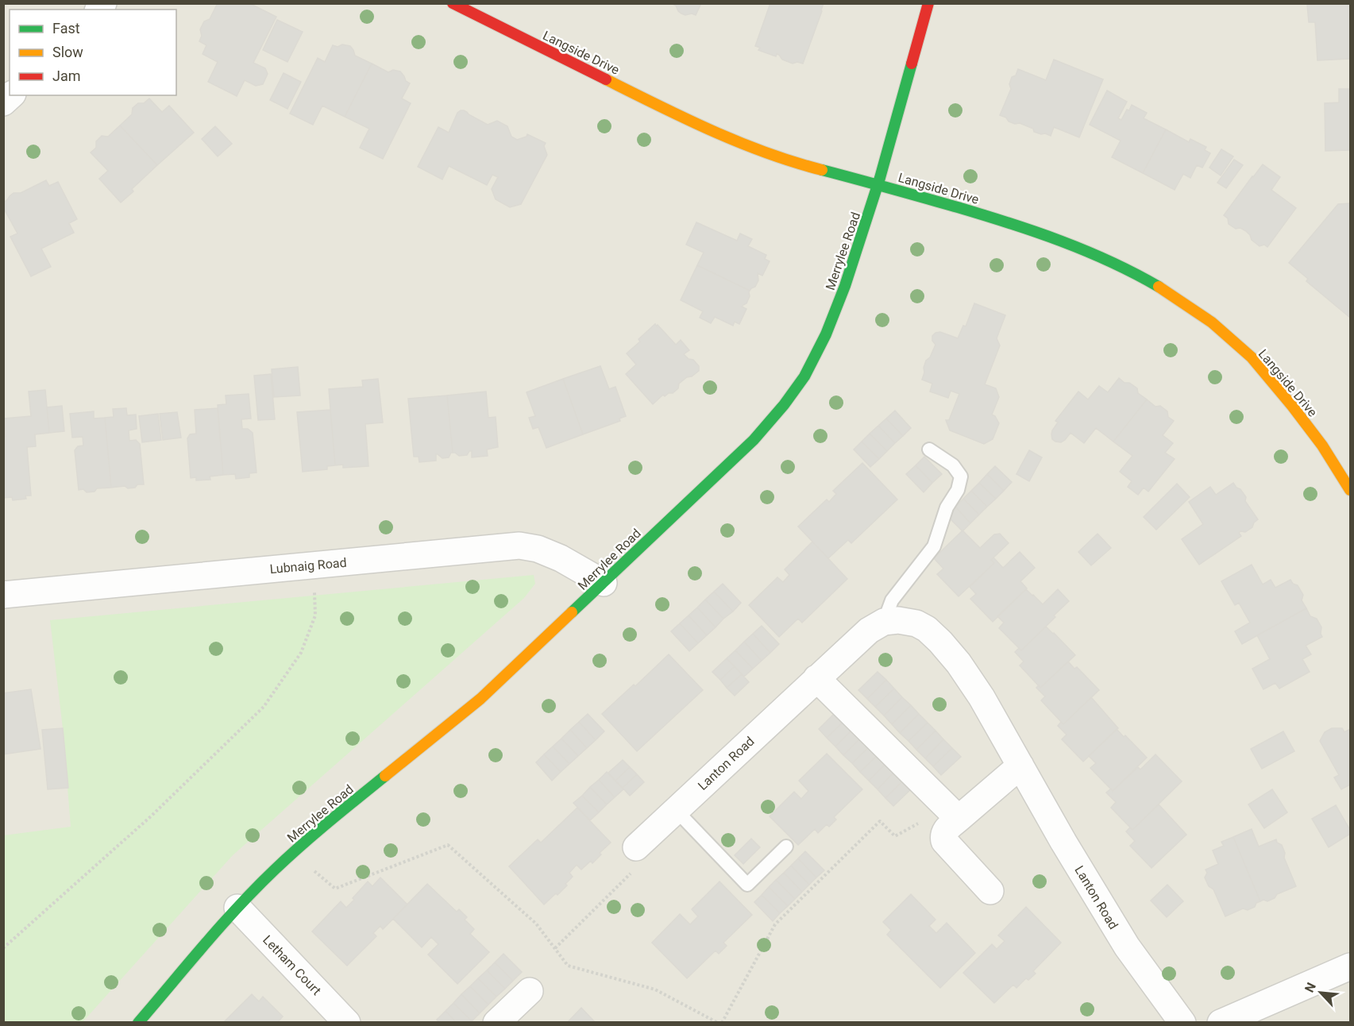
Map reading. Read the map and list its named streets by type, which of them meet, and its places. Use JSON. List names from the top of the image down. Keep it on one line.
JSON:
{"streets":{"main road":["Langside Drive","Merrylee Road"],"street":["Lubnaig Road","Lanton Road","Letham Court"]},"crossings":[["Langside Drive","Merrylee Road"],["Merrylee Road","Lubnaig Road"],["Merrylee Road","Letham Court"]],"legend":["Fast","Slow","Jam"],"north":"top left"}
